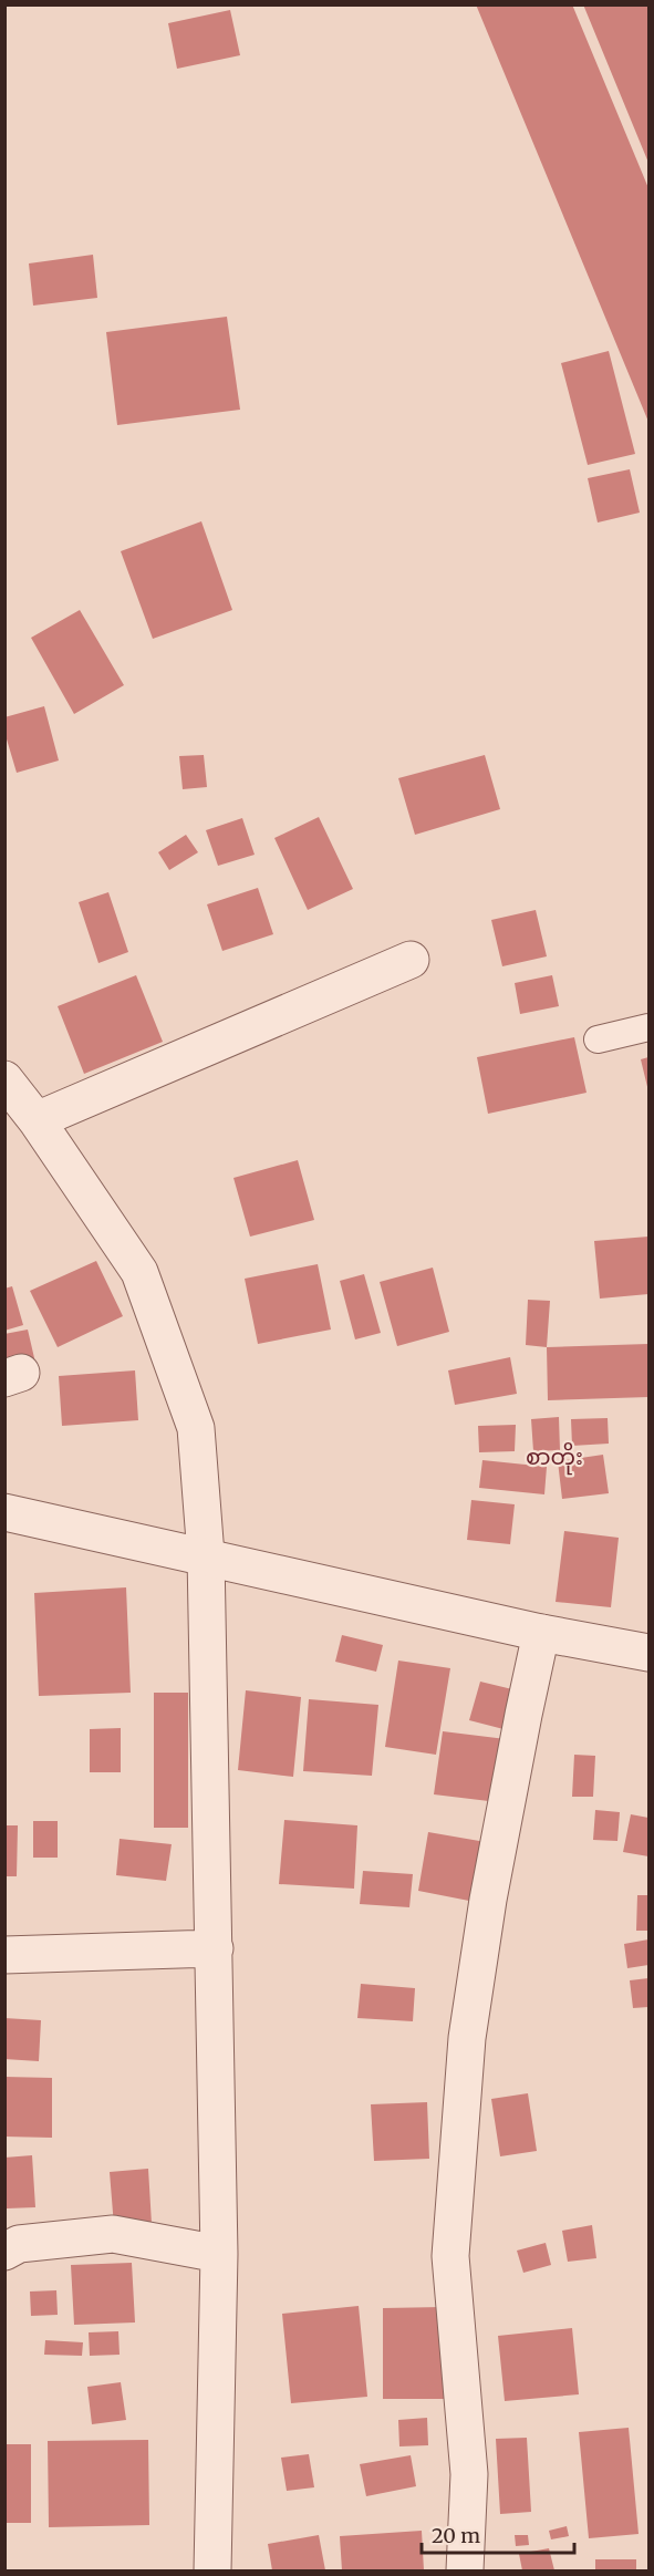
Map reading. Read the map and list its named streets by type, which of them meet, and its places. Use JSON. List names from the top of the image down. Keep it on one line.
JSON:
{"districts":["စာတိုး"],"scale_bar":"20 m"}
